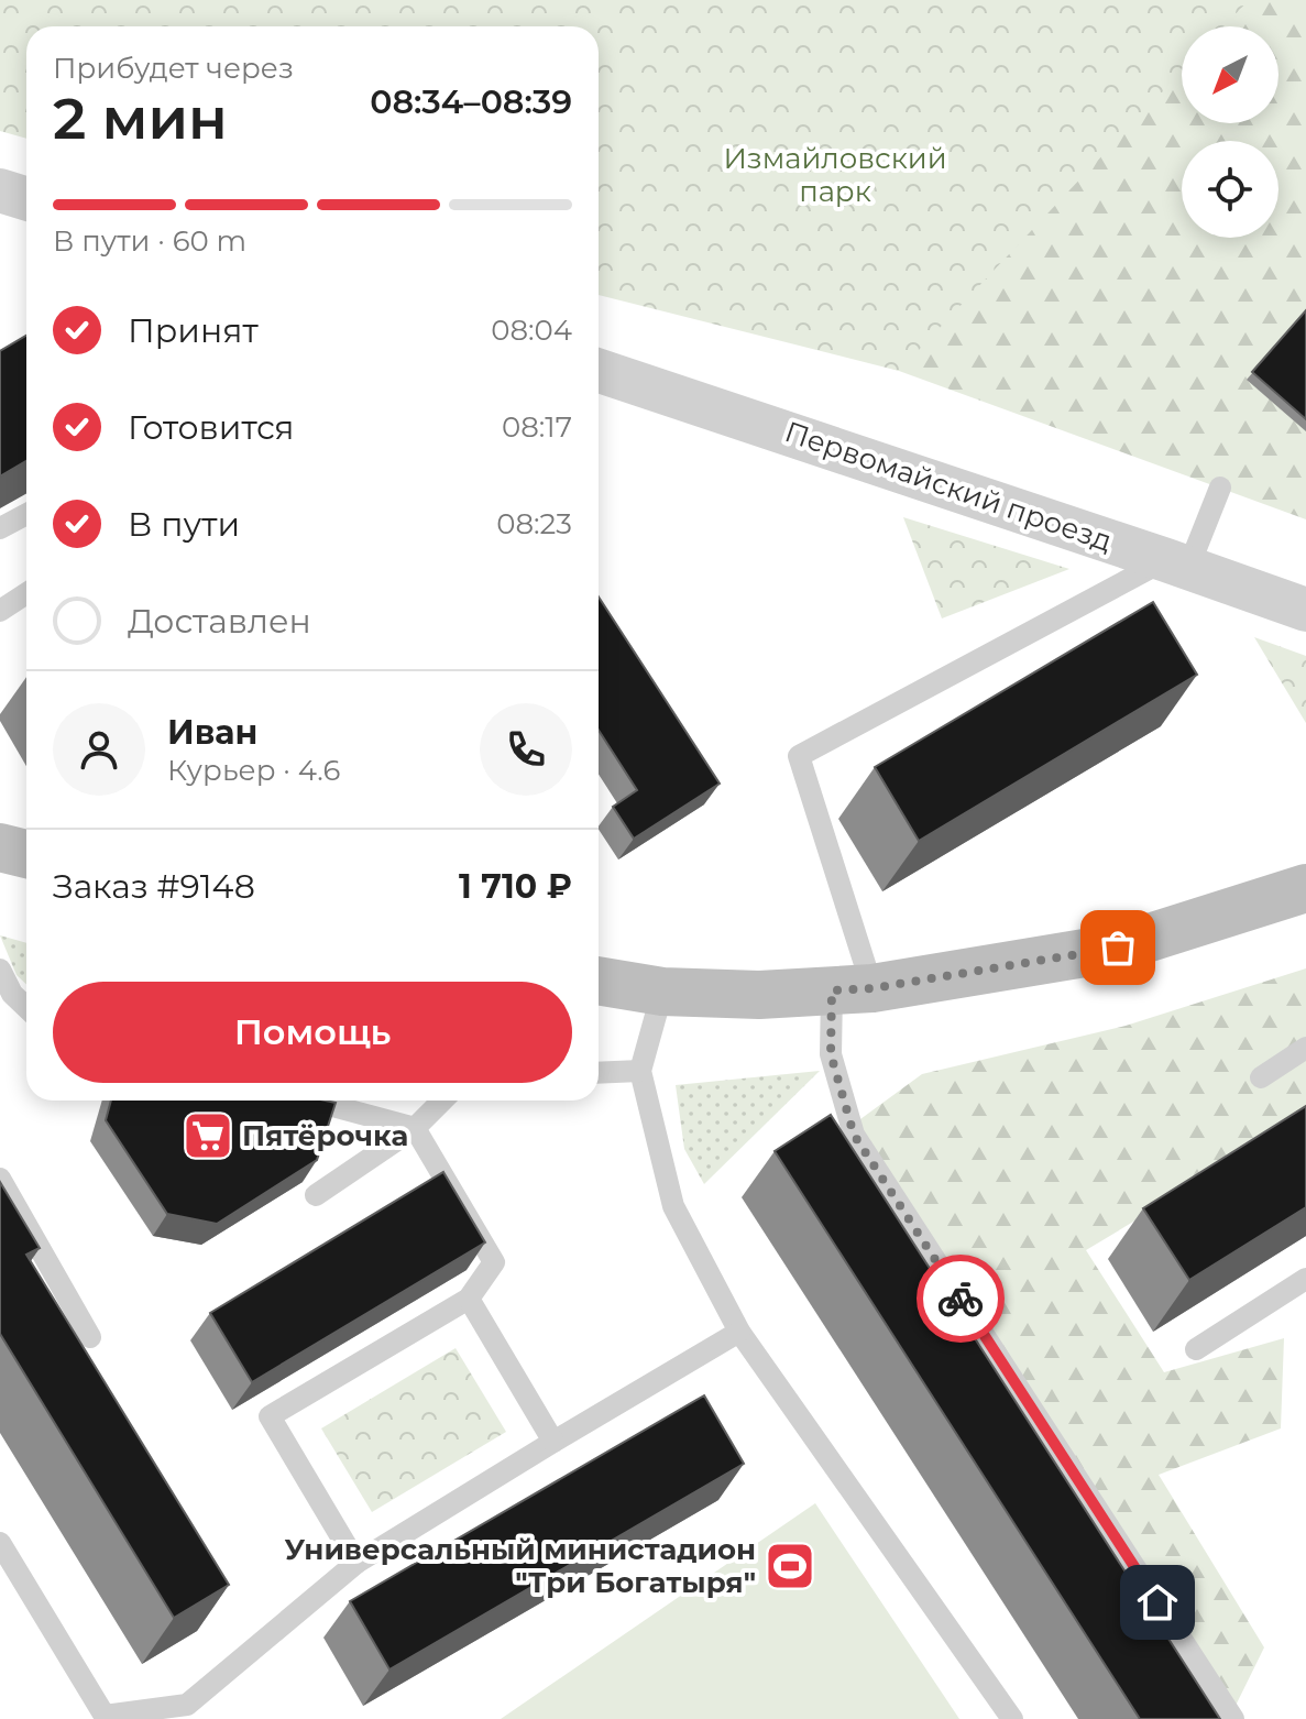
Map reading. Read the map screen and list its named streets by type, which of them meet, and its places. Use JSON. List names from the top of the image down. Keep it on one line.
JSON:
{"streets":{"street":["Первомайский проезд"]},"parks":["Измайловский парк"],"places":{"supermarket":["Пятёрочка"],"sports":["Универсальный министадион \"Три Богатыря\""]},"north":"bottom left","page":{"heading":["2 мин","Прибудет через","08:34–08:39"],"panel":["Иван","Курьер · 4.6","Заказ #9148","1 710 ₽"],"bar":"В пути · 60 m","list":[["Принят","08:04"],["Готовится","08:17"],["В пути","08:23"],"Доставлен"],"buttons":"Помощь"}}
